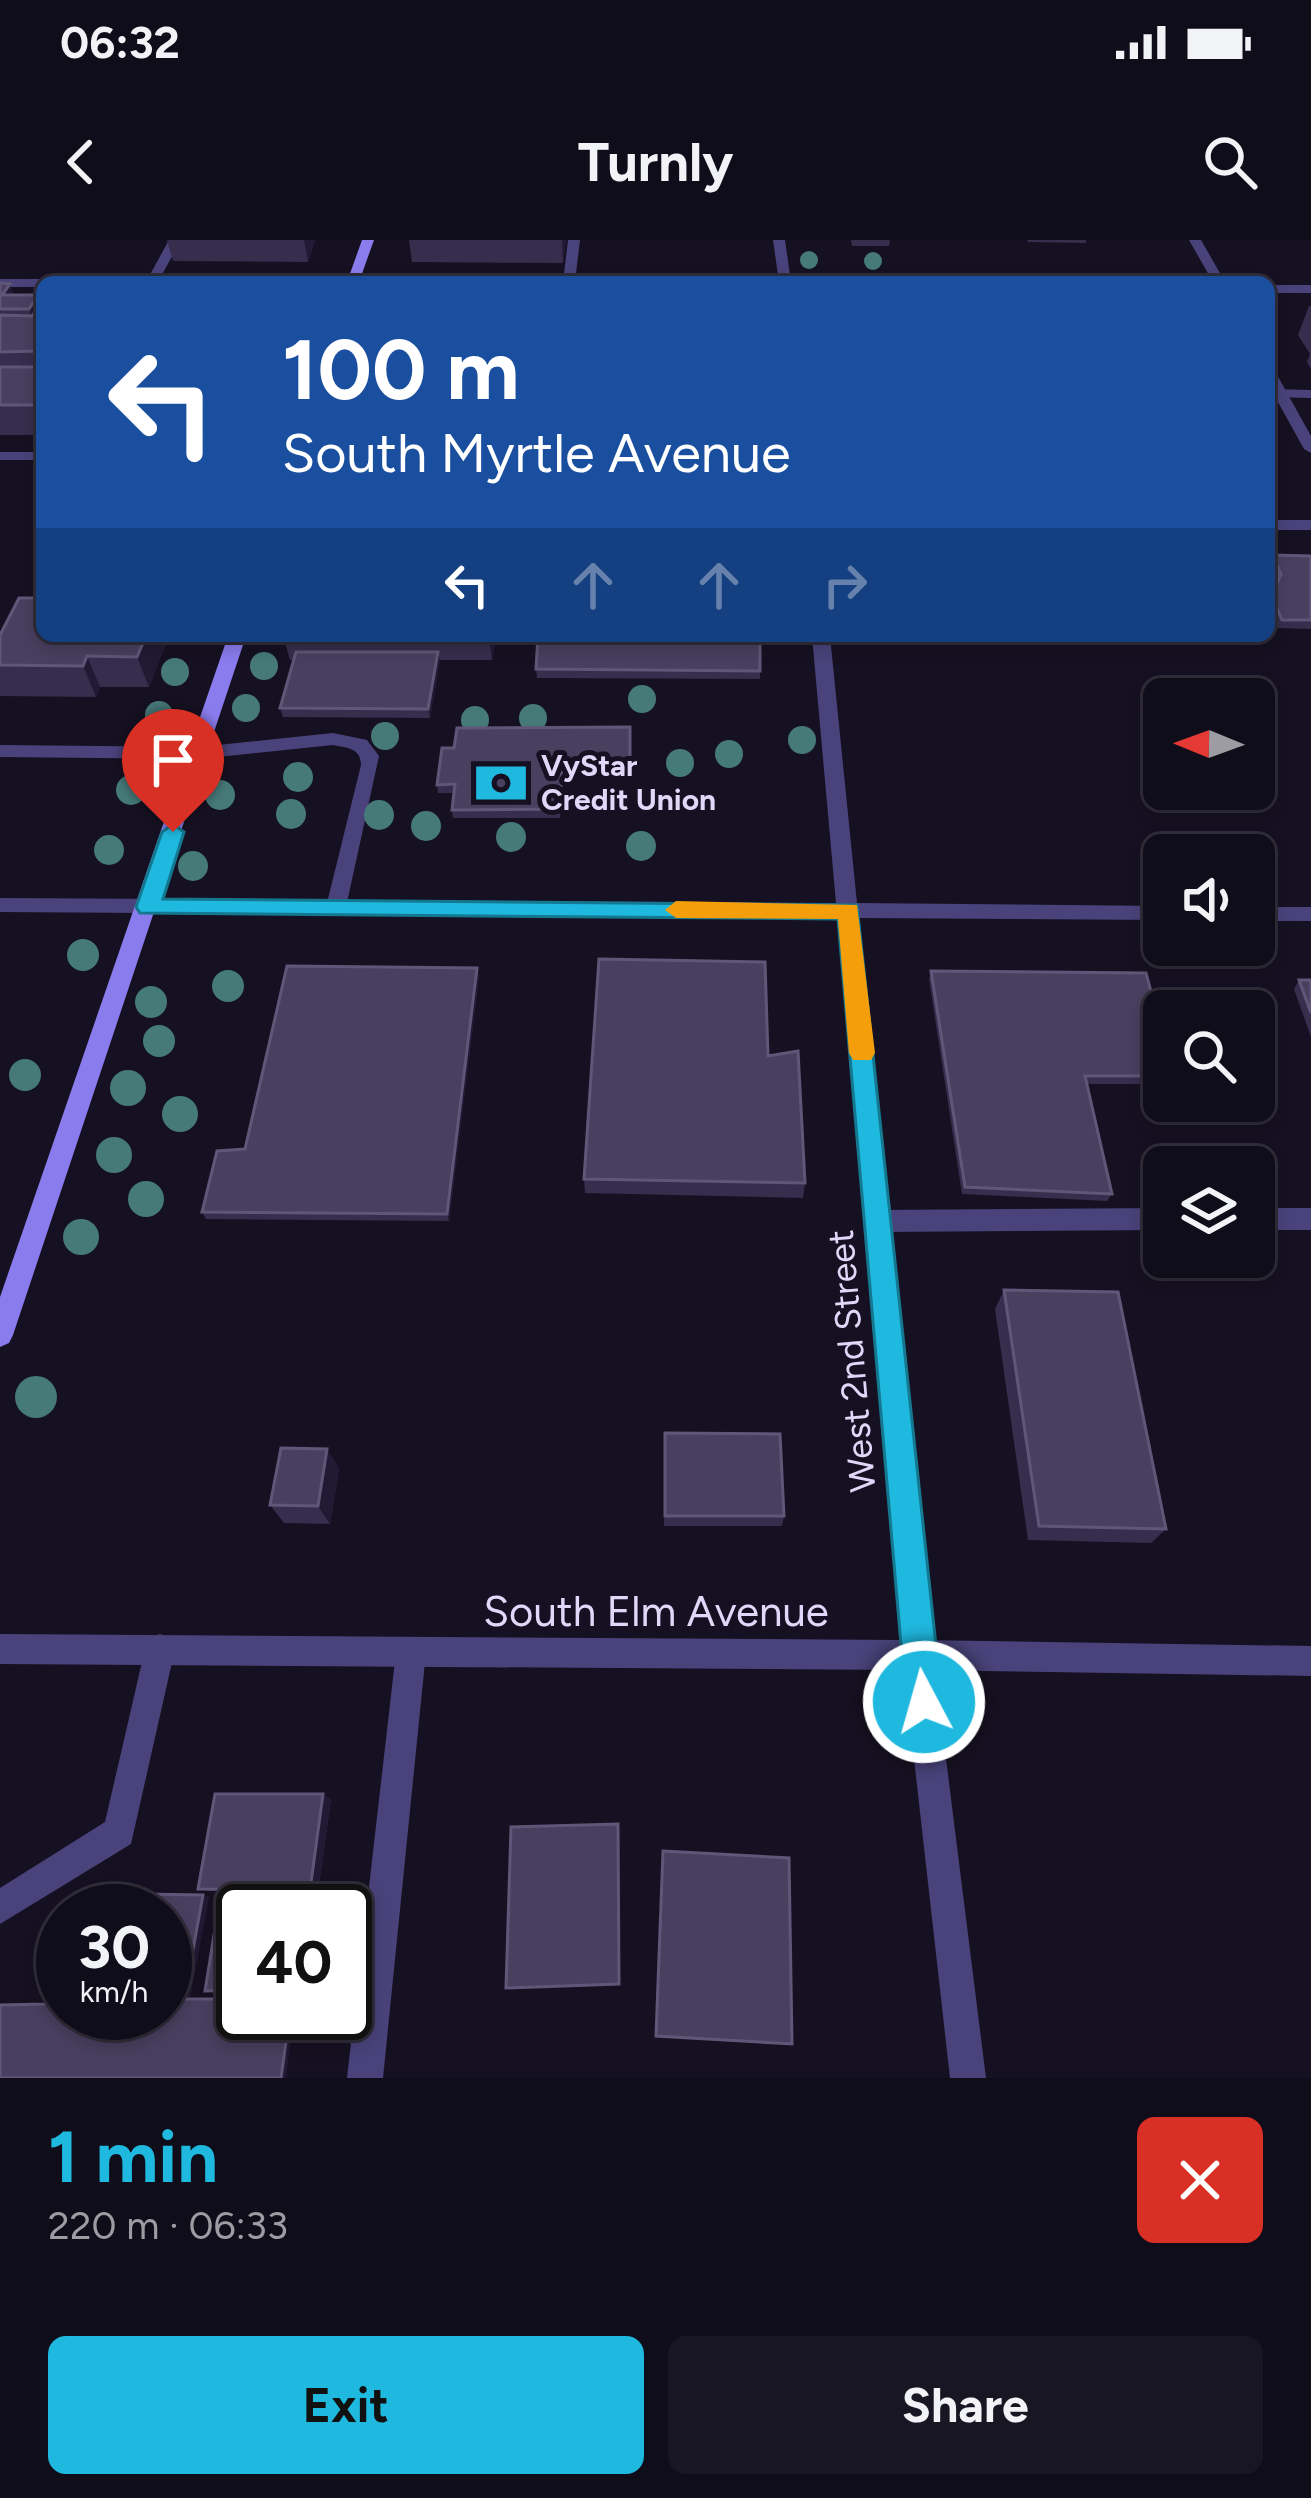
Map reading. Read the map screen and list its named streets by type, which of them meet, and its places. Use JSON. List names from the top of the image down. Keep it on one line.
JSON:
{"streets":{"street":["West 2nd Street","South Elm Avenue"]},"crossings":[["West 2nd Street","South Elm Avenue"]],"places":{"bank":["VyStar Credit Union"]},"north":"left","page":{"status":"06:32","header":"Turnly","turn":["100 m","South Myrtle Avenue"],"speed":"30 km/h","limit":"40","heading":["1 min","220 m · 06:33"],"buttons":["Exit","Share"]}}
